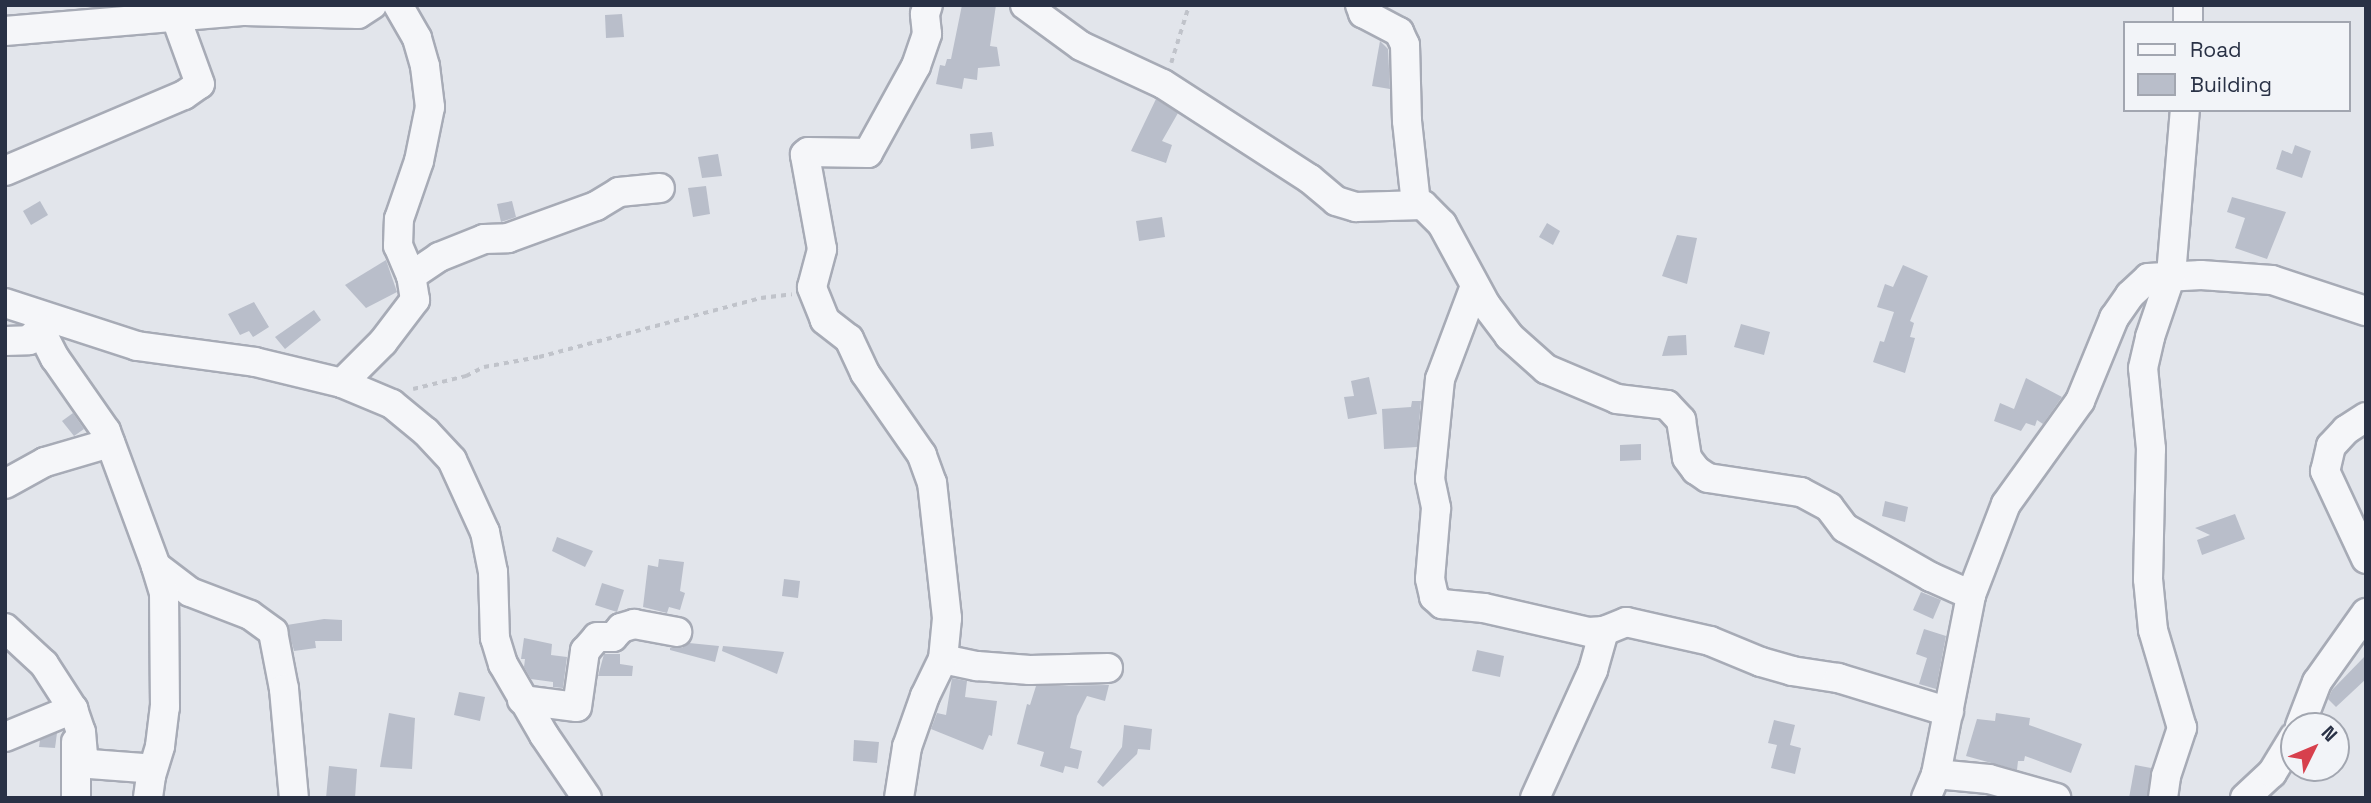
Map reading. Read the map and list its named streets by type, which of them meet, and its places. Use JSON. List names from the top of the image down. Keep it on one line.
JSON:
{"legend":["Road","Building"],"north":"top right"}
